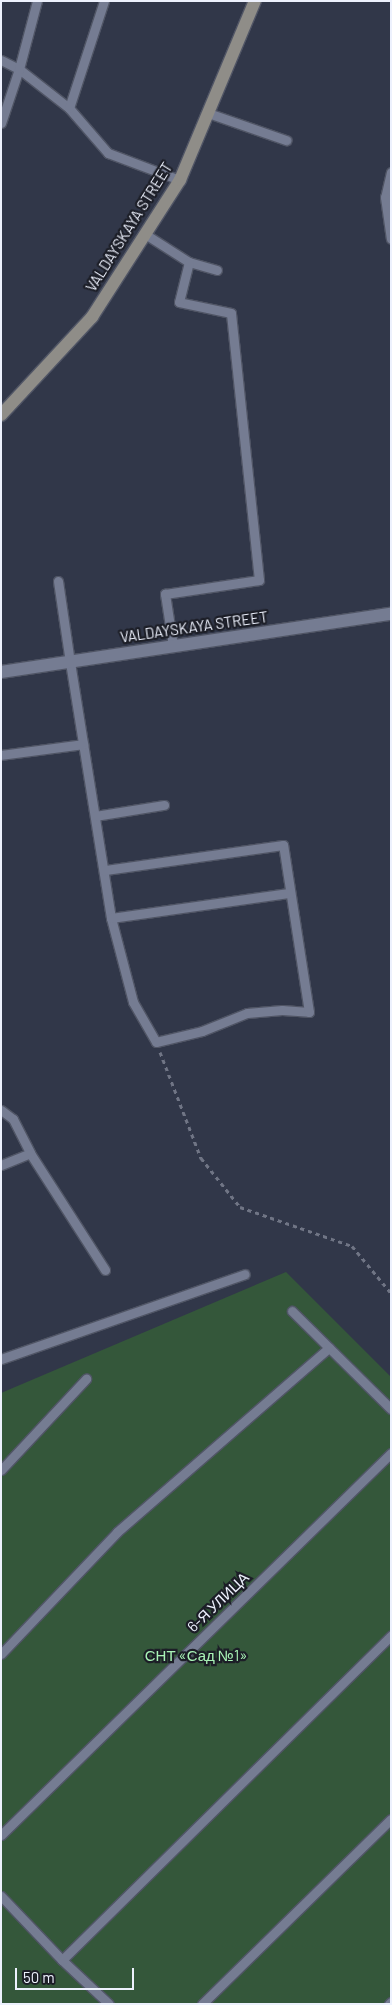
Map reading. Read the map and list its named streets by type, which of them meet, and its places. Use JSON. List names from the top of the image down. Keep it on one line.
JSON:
{"streets":{"street":["VALDAYSKAYA STREET"],"lane":["6-Я УЛИЦА"]},"parks":["СНТ «Сад №1»"],"scale_bar":"50 m"}
